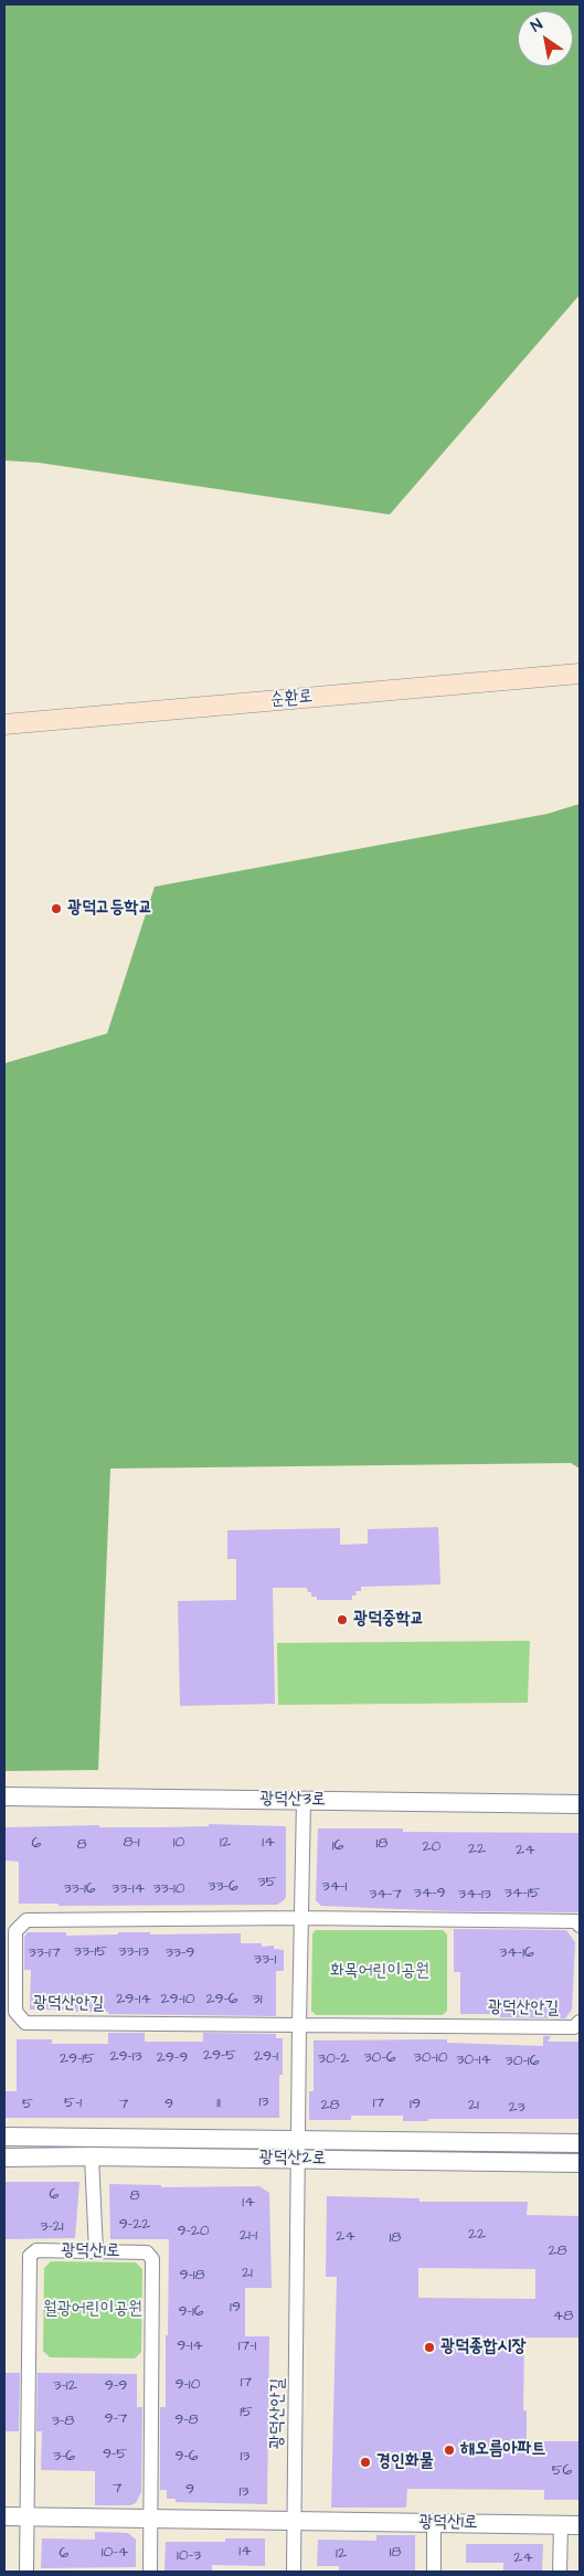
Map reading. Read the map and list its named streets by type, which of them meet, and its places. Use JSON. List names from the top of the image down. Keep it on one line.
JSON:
{"streets":{"main road":["순환로"],"street":["광덕산3로","광덕산안길","광덕산2로","광덕산1로"]},"crossings":[["광덕산3로","광덕산안길"],["광덕산안길","광덕산2로"],["광덕산안길","광덕산1로"]],"parks":["화목어린이공원","월광어린이공원"],"places":["광덕고등학교","광덕중학교","광덕종합시장","해오름아파트","경인화물"],"house_numbers":["8-1","10","12","14","6","18","8","16","20","22","24","35","33-6","34-1","33-16","33-14","33-10","34-9","34-15","34-7","34-13","33-15","33-13","33-17","33-9","34-16","33-1","29-14","29-10","29-6","31","29-5","29-13","29-1","29-9","30-6","30-10","29-15","30-2","30-14","30-16","13","5-1","11","17","5","7","9","19","28","21","23","6","8","14","9-22","3-21","9-20","22","21-1","24","18","28","21","9-18","19","9-16","48","9-14","17-1","17","9-10","3-12","9-9","15","9-7","9-8","3-8","9-5","3-6","9-6","13","56","7","9","13","14","10-4","18","6","12","10-3","24"],"north":"top left"}
